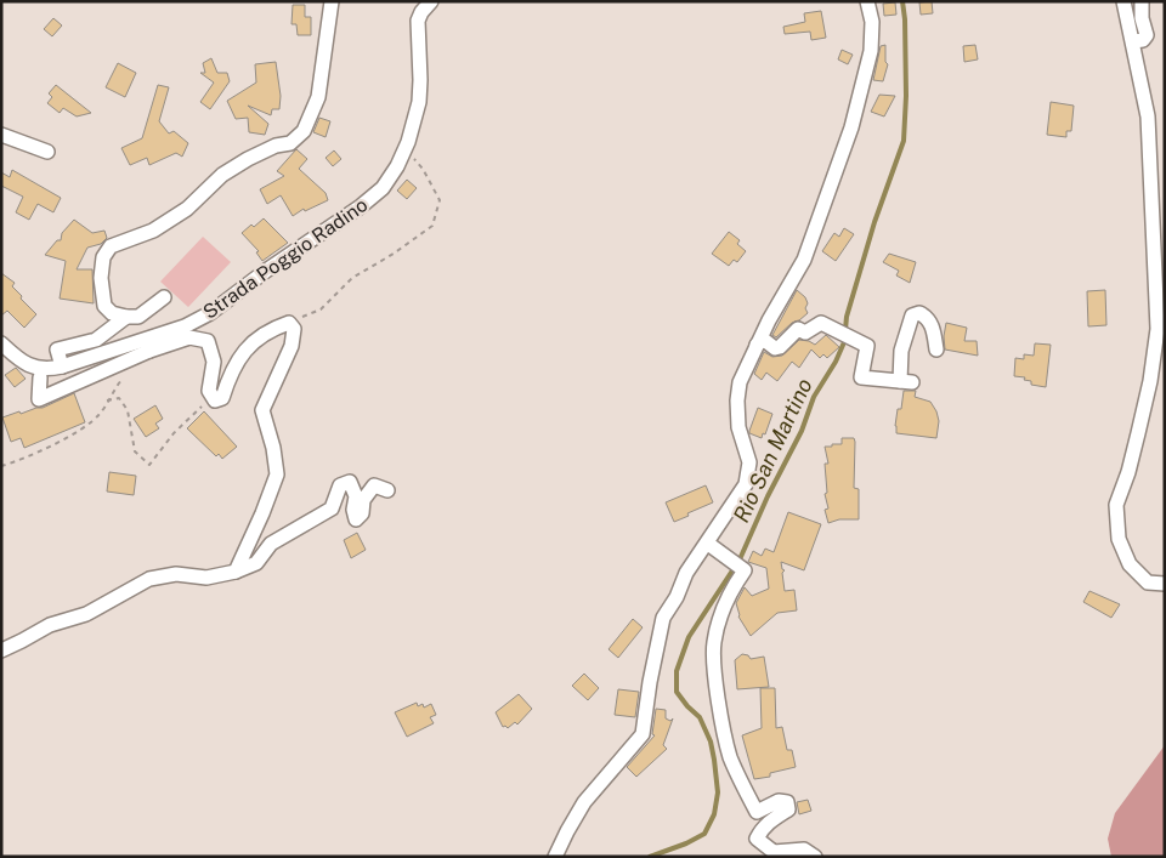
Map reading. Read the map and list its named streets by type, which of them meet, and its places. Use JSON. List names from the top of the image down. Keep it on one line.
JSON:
{"streets":{"street":["Strada Poggio Radino"]},"water":["Rio San Martino"]}
